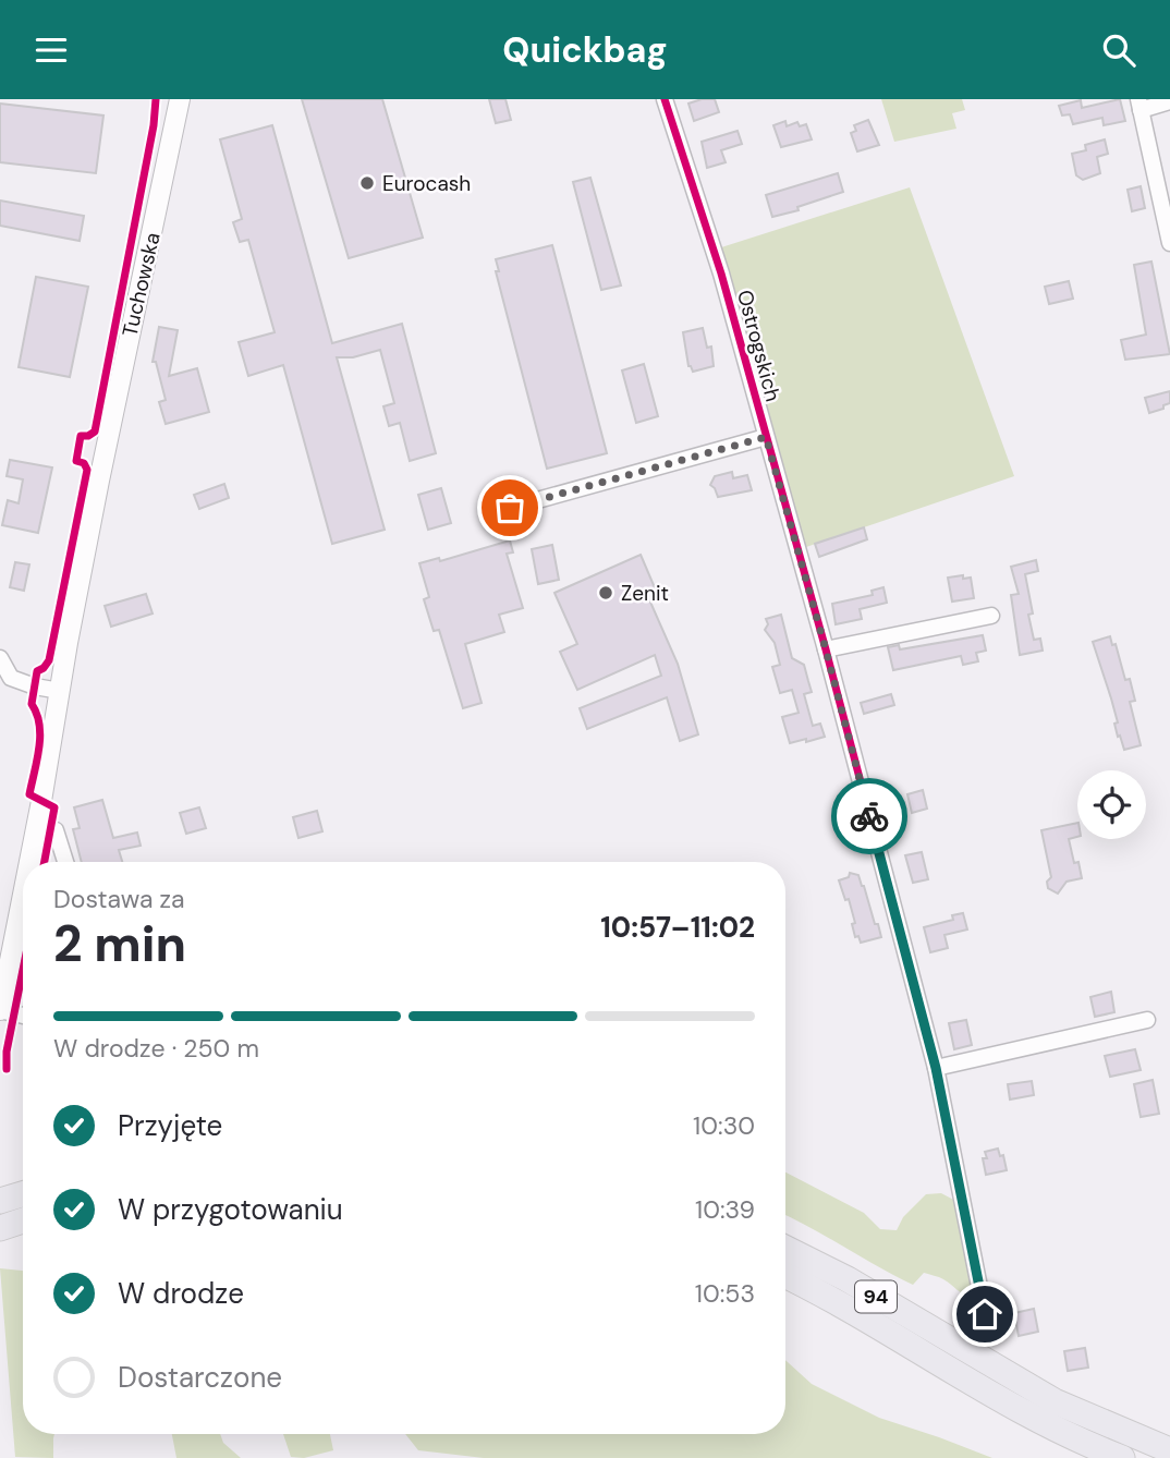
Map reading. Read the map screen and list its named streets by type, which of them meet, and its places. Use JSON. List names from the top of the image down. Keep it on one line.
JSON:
{"streets":{"main road":["94"],"street":["Tuchowska","Ostrogskich"]},"places":["Eurocash","Zenit"],"page":{"header":"Quickbag","heading":["2 min","Dostawa za","10:57–11:02"],"bar":"W drodze · 250 m","list":[["Przyjęte","10:30"],["W przygotowaniu","10:39"],["W drodze","10:53"],"Dostarczone"]}}
